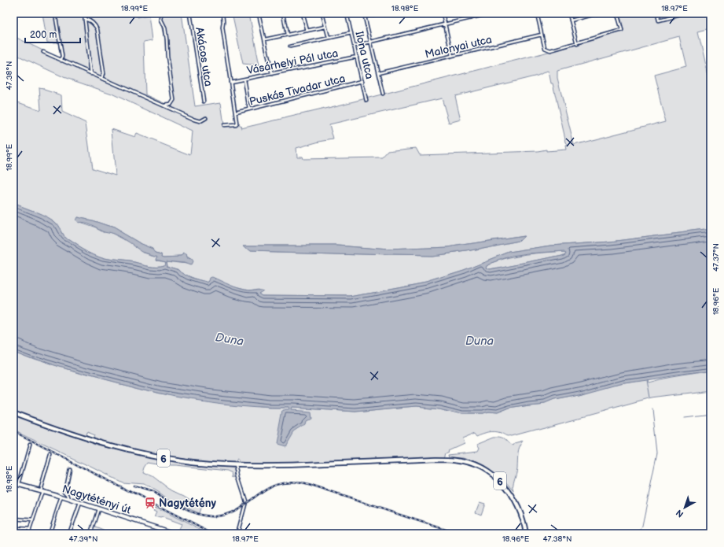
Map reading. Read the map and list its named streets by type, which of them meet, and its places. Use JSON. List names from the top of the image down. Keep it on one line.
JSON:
{"streets":{"main road":["6","Nagytétényi út"],"street":["Malonyai utca","Ilona utca","Akácos utca","Vásárhelyi Pál utca","Puskás Tivadar utca"]},"crossings":[["Ilona utca","Vásárhelyi Pál utca"],["Ilona utca","Puskás Tivadar utca"]],"water":["Duna"],"places":{"station":["Nagytétény"]},"scale_bar":"200 m","north":"bottom left","coordinates":["18.99°E","18.98°E","18.97°E","47.38°N","47.37°N","18.96°E","47.39°N"]}
